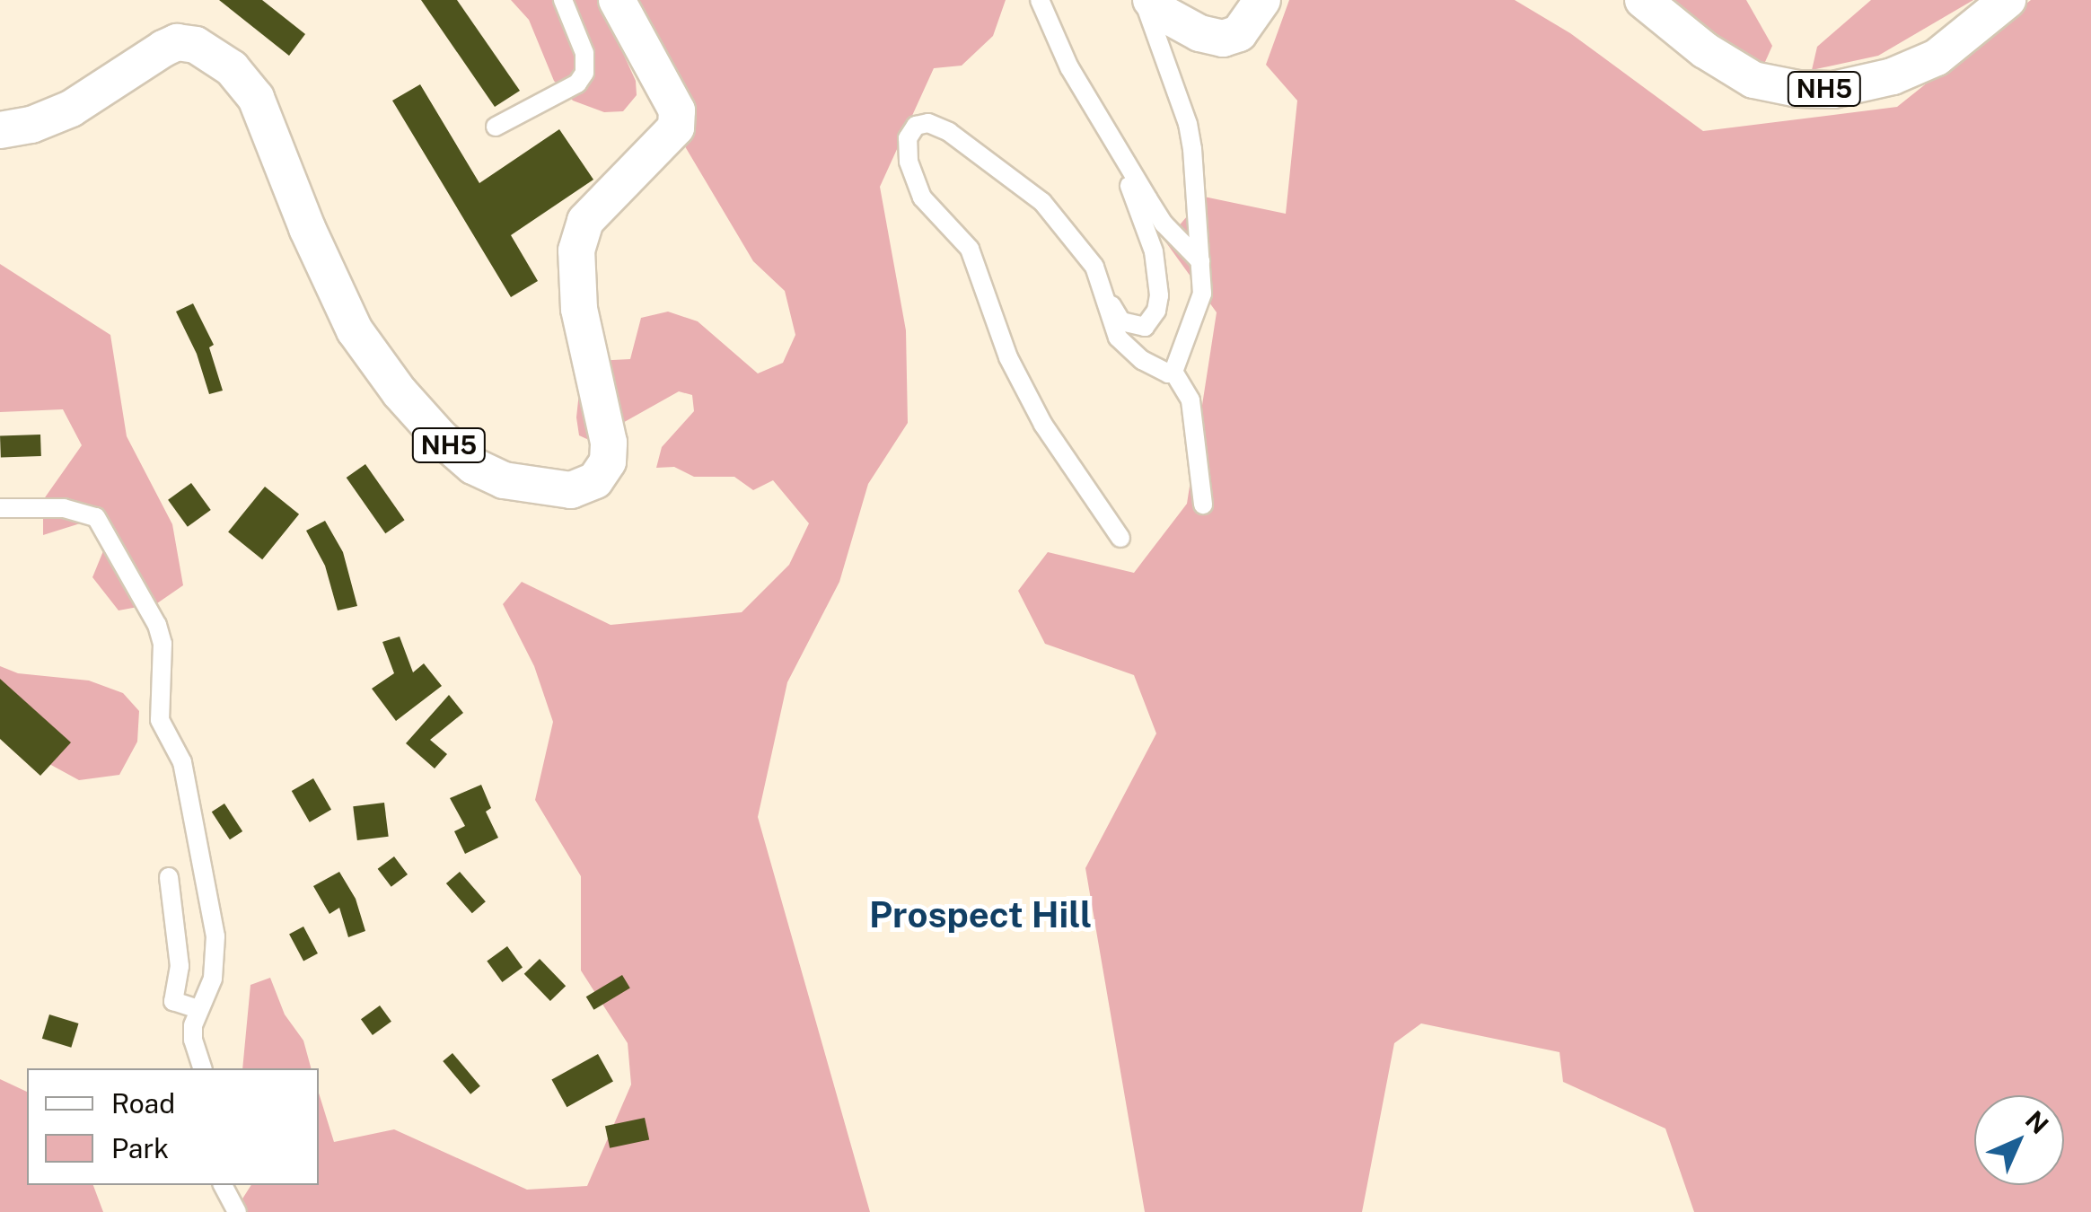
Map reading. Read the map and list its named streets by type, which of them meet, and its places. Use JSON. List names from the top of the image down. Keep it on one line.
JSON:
{"streets":{"highway":["NH5"]},"districts":["Prospect Hill"],"legend":["Road","Park"],"north":"top right"}
